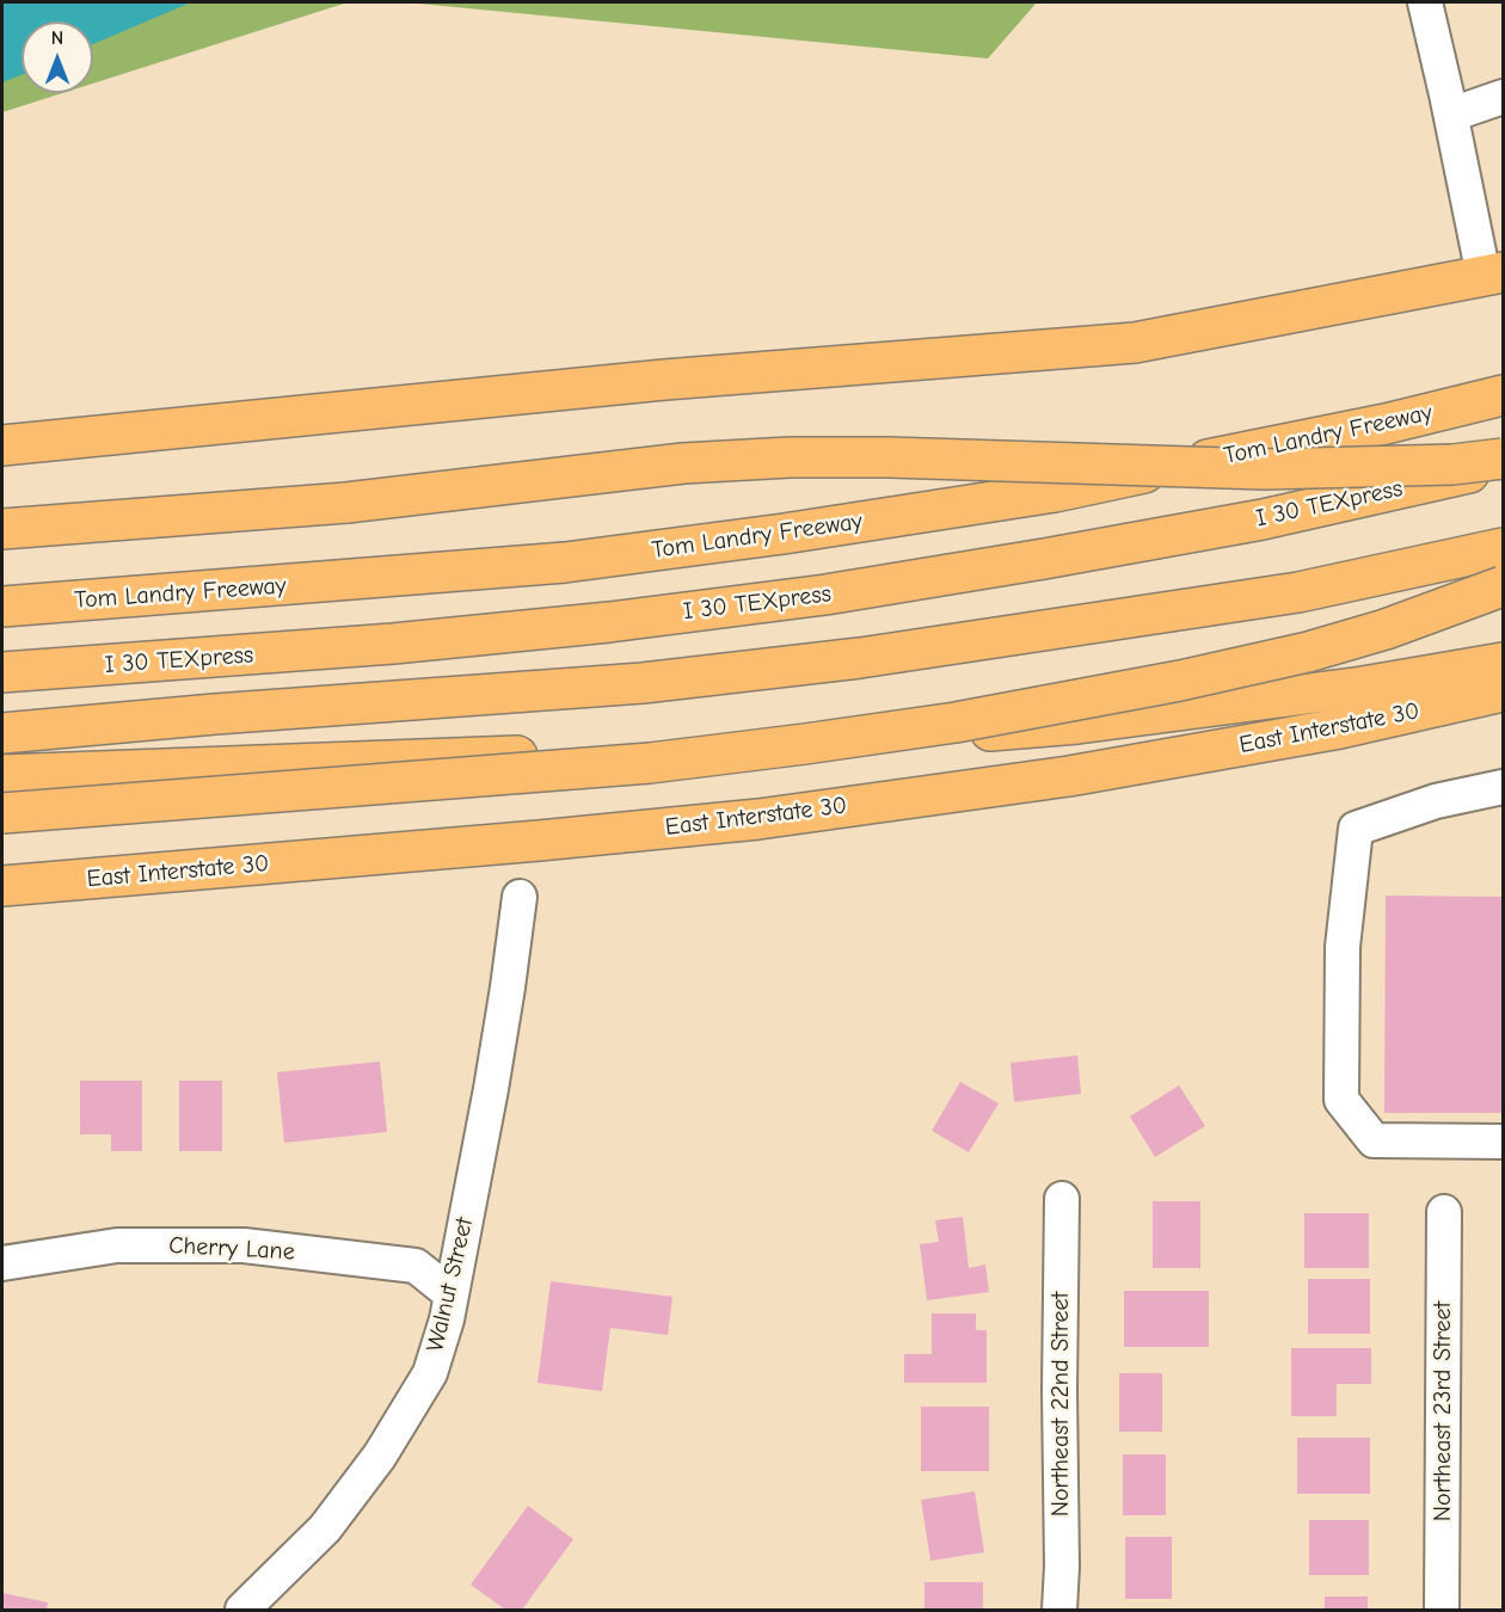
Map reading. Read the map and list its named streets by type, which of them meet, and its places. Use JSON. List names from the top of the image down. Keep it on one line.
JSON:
{"streets":{"main road":["Tom Landry Freeway","I 30 TEXpress","East Interstate 30"],"street":["Cherry Lane","Walnut Street","Northeast 22nd Street","Northeast 23rd Street"]},"crossings":[["Cherry Lane","Walnut Street"]],"north":"top"}
